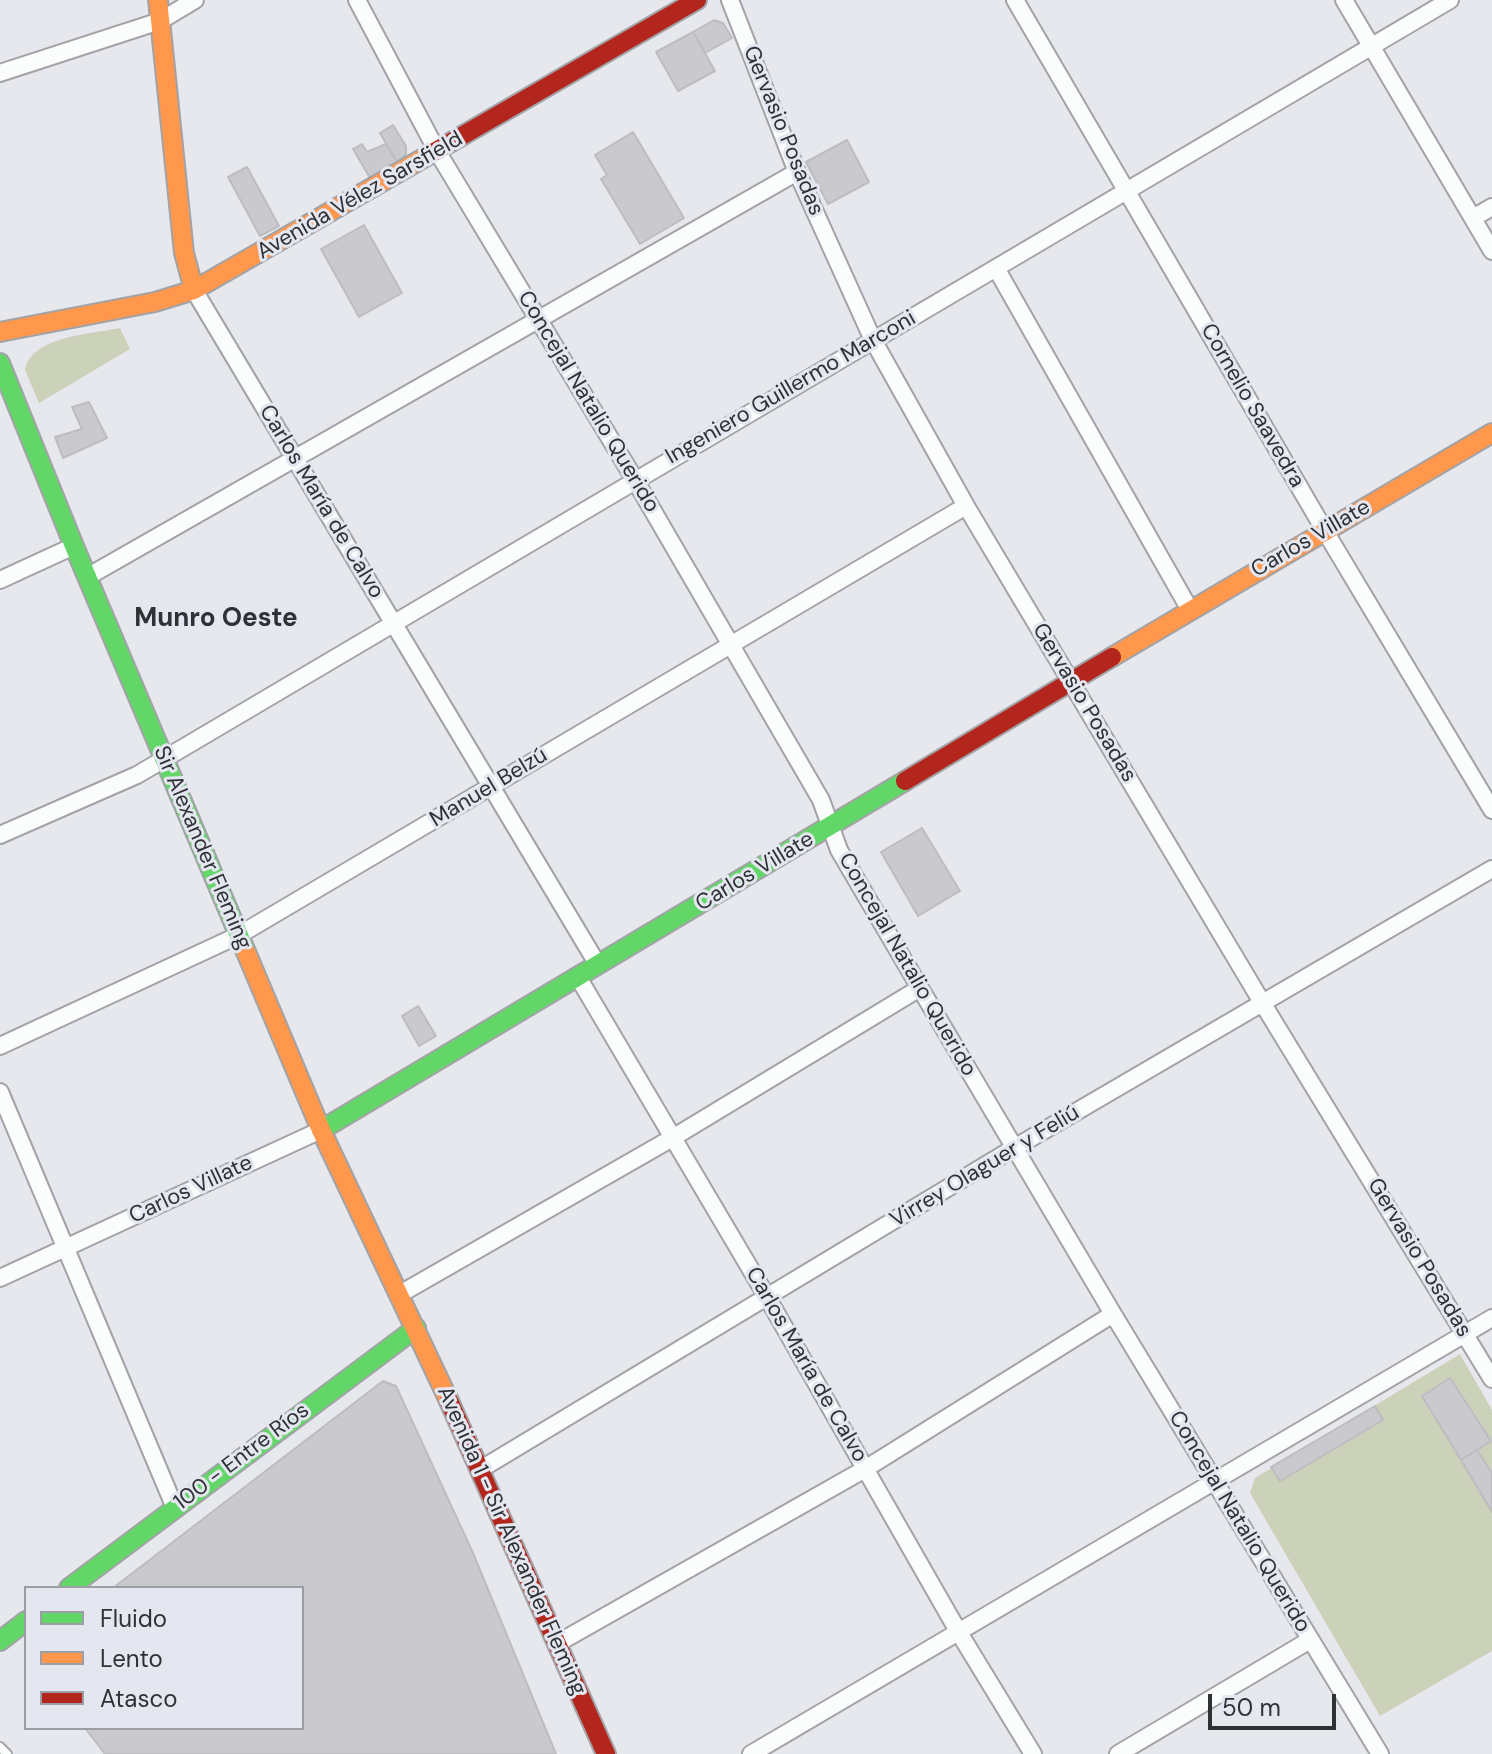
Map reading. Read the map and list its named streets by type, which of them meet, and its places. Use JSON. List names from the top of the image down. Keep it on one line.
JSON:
{"streets":{"main road":["Avenida Vélez Sarsfield","Carlos María de Calvo","Carlos Villate","Sir Alexander Fleming","100 - Entre Ríos","Avenida 1 - Sir Alexander Fleming"],"street":["Gervasio Posadas","Ingeniero Guillermo Marconi","Concejal Natalio Querido","Cornelio Saavedra","Manuel Belzú","Virrey Olaguer y Feliú"]},"crossings":[["Gervasio Posadas","Ingeniero Guillermo Marconi"],["Gervasio Posadas","Carlos Villate"],["Gervasio Posadas","Manuel Belzú"],["Gervasio Posadas","Virrey Olaguer y Feliú"],["Avenida Vélez Sarsfield","Concejal Natalio Querido"],["Avenida Vélez Sarsfield","Carlos María de Calvo"],["Ingeniero Guillermo Marconi","Concejal Natalio Querido"],["Ingeniero Guillermo Marconi","Cornelio Saavedra"],["Ingeniero Guillermo Marconi","Carlos María de Calvo"],["Ingeniero Guillermo Marconi","Sir Alexander Fleming"],["Concejal Natalio Querido","Carlos Villate"],["Concejal Natalio Querido","Manuel Belzú"],["Concejal Natalio Querido","Virrey Olaguer y Feliú"],["Cornelio Saavedra","Carlos Villate"],["Carlos María de Calvo","Carlos Villate"],["Carlos María de Calvo","Manuel Belzú"],["Carlos María de Calvo","Virrey Olaguer y Feliú"],["Carlos Villate","Sir Alexander Fleming"],["Manuel Belzú","Sir Alexander Fleming"],["Sir Alexander Fleming","100 - Entre Ríos"],["Sir Alexander Fleming","Avenida 1 - Sir Alexander Fleming"],["Virrey Olaguer y Feliú","Avenida 1 - Sir Alexander Fleming"],["100 - Entre Ríos","Avenida 1 - Sir Alexander Fleming"]],"districts":["Munro Oeste"],"legend":["Fluido","Lento","Atasco"],"scale_bar":"50 m"}
